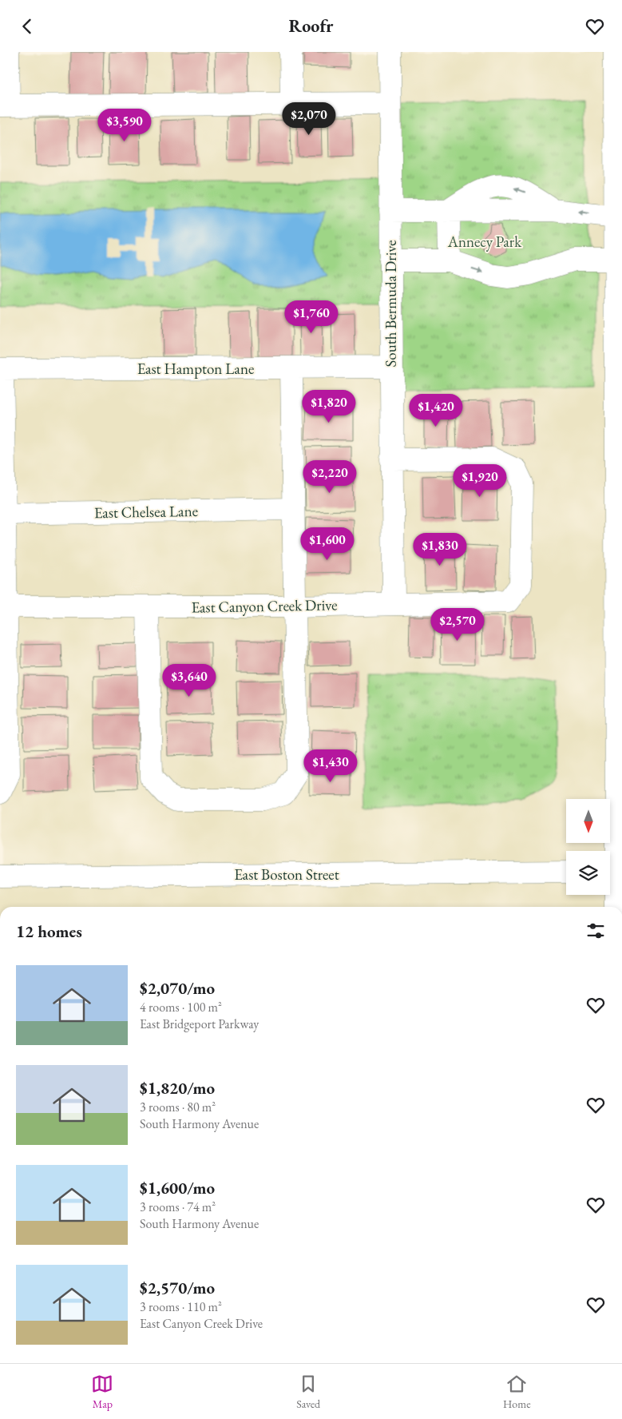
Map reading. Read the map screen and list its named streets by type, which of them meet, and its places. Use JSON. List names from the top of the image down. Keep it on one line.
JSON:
{"streets":{"street":["South Bermuda Drive","East Hampton Lane","East Chelsea Lane","East Canyon Creek Drive","East Boston Street"]},"crossings":[["South Bermuda Drive","East Hampton Lane"],["South Bermuda Drive","East Canyon Creek Drive"]],"parks":["Annecy Park"],"north":"bottom","page":{"header":"Roofr","price":["$2,070","$3,590","$1,760","$1,820","$1,420","$2,220","$1,920","$1,600","$1,830","$2,570","$3,640","$1,430"],"heading":"12 homes","list":[{"name":"$2,070/mo","note":"4 rooms · 100 m² · East Bridgeport Parkway"},{"name":"$1,820/mo","note":"3 rooms · 80 m² · South Harmony Avenue"},{"name":"$1,600/mo","note":"3 rooms · 74 m² · South Harmony Avenue"},{"name":"$2,570/mo","note":"3 rooms · 110 m² · East Canyon Creek Drive"}],"tabs":["Map","Saved","Home"]}}
